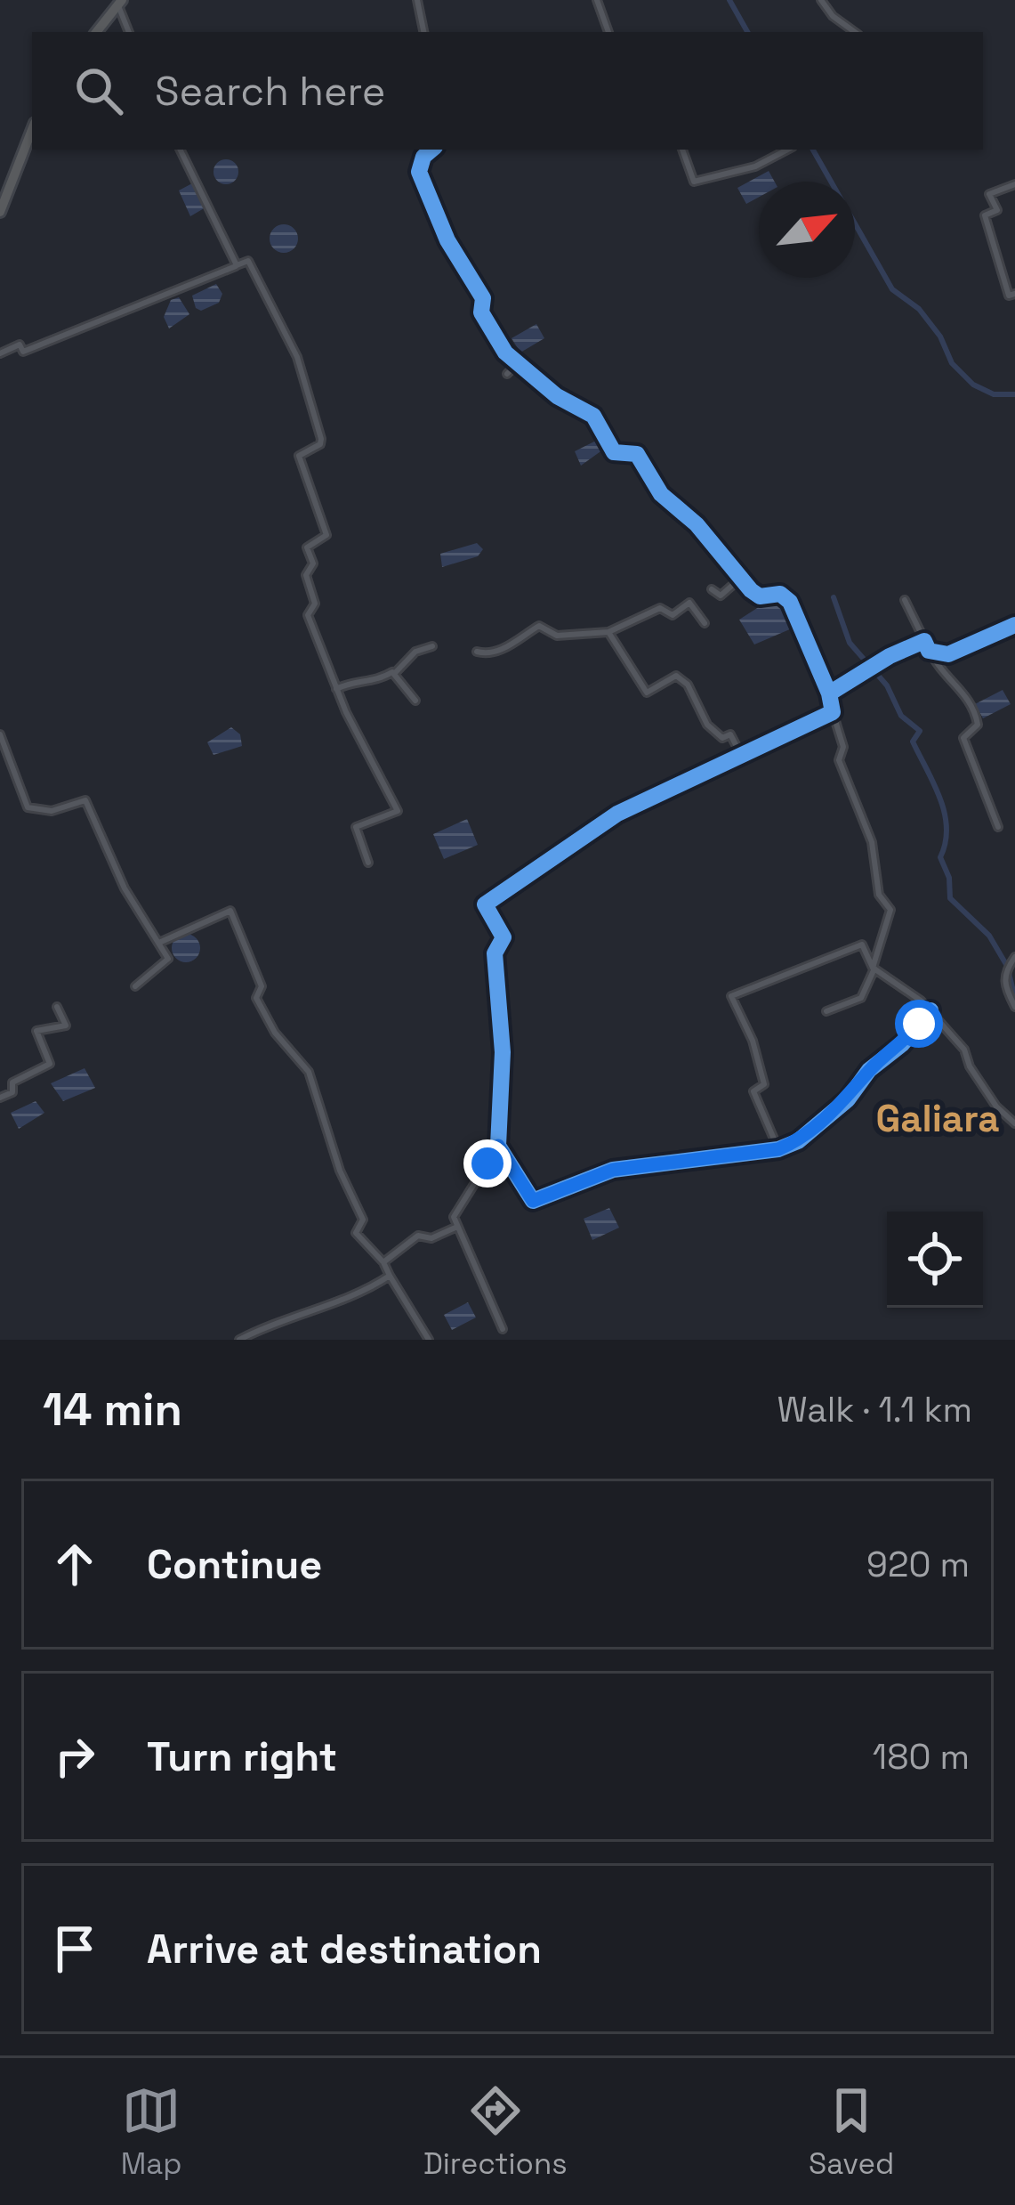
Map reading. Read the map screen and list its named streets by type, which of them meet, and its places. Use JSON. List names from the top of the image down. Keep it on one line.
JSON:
{"districts":["Galiara"],"north":"top right","page":{"search":"Search here","heading":["14 min","Walk · 1.1 km"],"list":[["Continue","920 m"],["Turn right","180 m"],"Arrive at destination"],"nav":["Map","Directions","Saved"]}}
